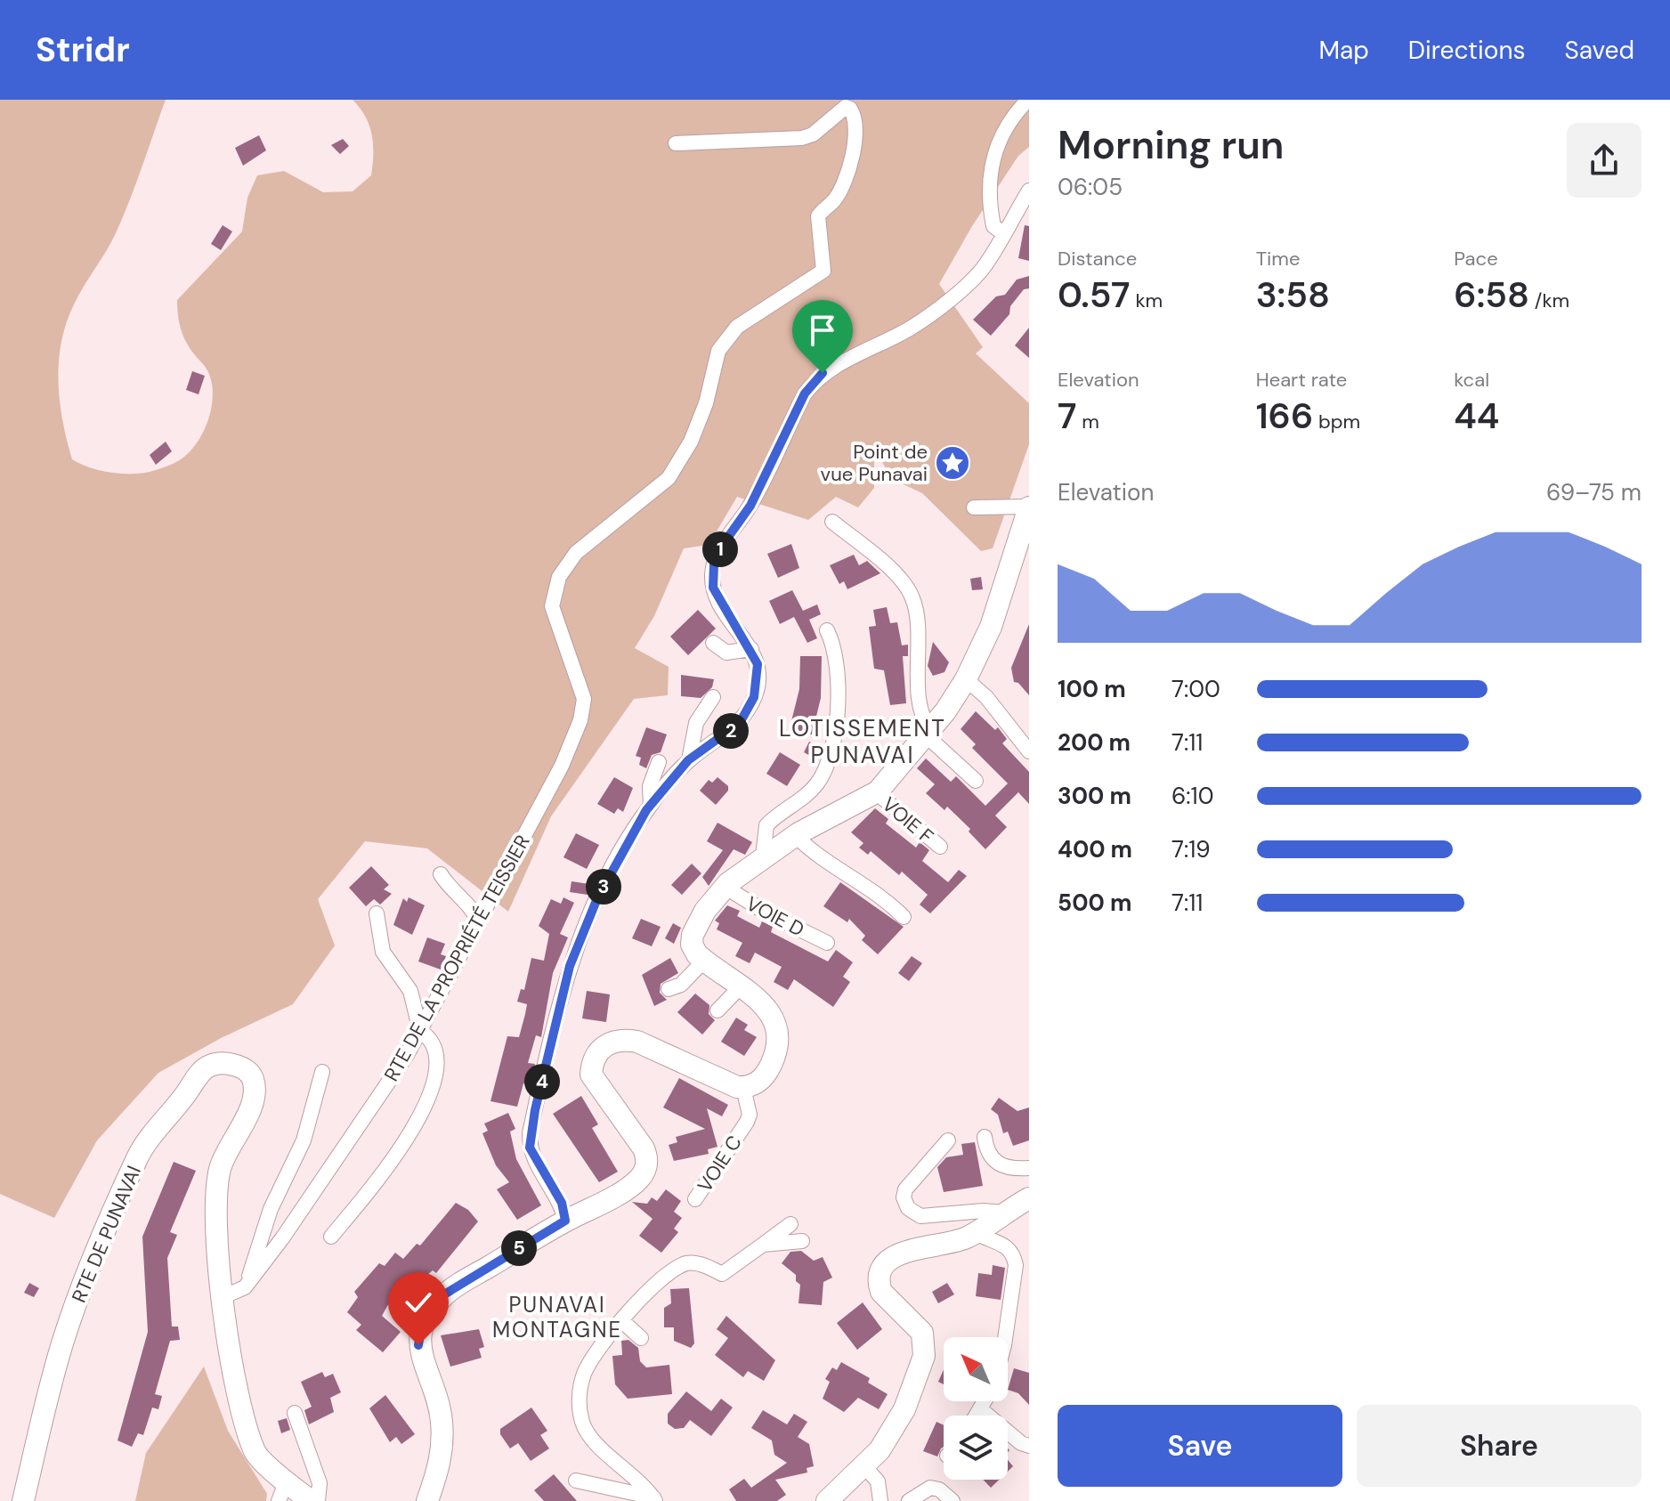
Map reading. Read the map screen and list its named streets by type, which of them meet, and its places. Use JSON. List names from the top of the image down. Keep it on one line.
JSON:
{"streets":{"main road":["RTE DE PUNAVAI"],"street":["VOIE F","VOIE D","RTE DE LA PROPRIÉTÉ TEISSIER","VOIE C"]},"crossings":[["RTE DE LA PROPRIÉTÉ TEISSIER","RTE DE PUNAVAI"]],"districts":["LOTISSEMENT PUNAVAI","PUNAVAI MONTAGNE"],"places":{"place":["Point de vue Punavai"]},"north":"top left","page":{"header":"Stridr","nav":["Map","Directions","Saved"],"heading":["Morning run","06:05"],"stats":[["Distance","0.57 km"],["Time","3:58"],["Pace","6:58 /km"],["Elevation","7 m"],["Heart rate","166 bpm"],["kcal","44"]],"chart":["Elevation","69–75 m"],"pins":["1","2","3","4","5"],"list":[{"name":"100 m","note":"7:00"},{"name":"200 m","note":"7:11"},{"name":"300 m","note":"6:10"},{"name":"400 m","note":"7:19"},{"name":"500 m","note":"7:11"}],"buttons":["Save","Share"]}}
